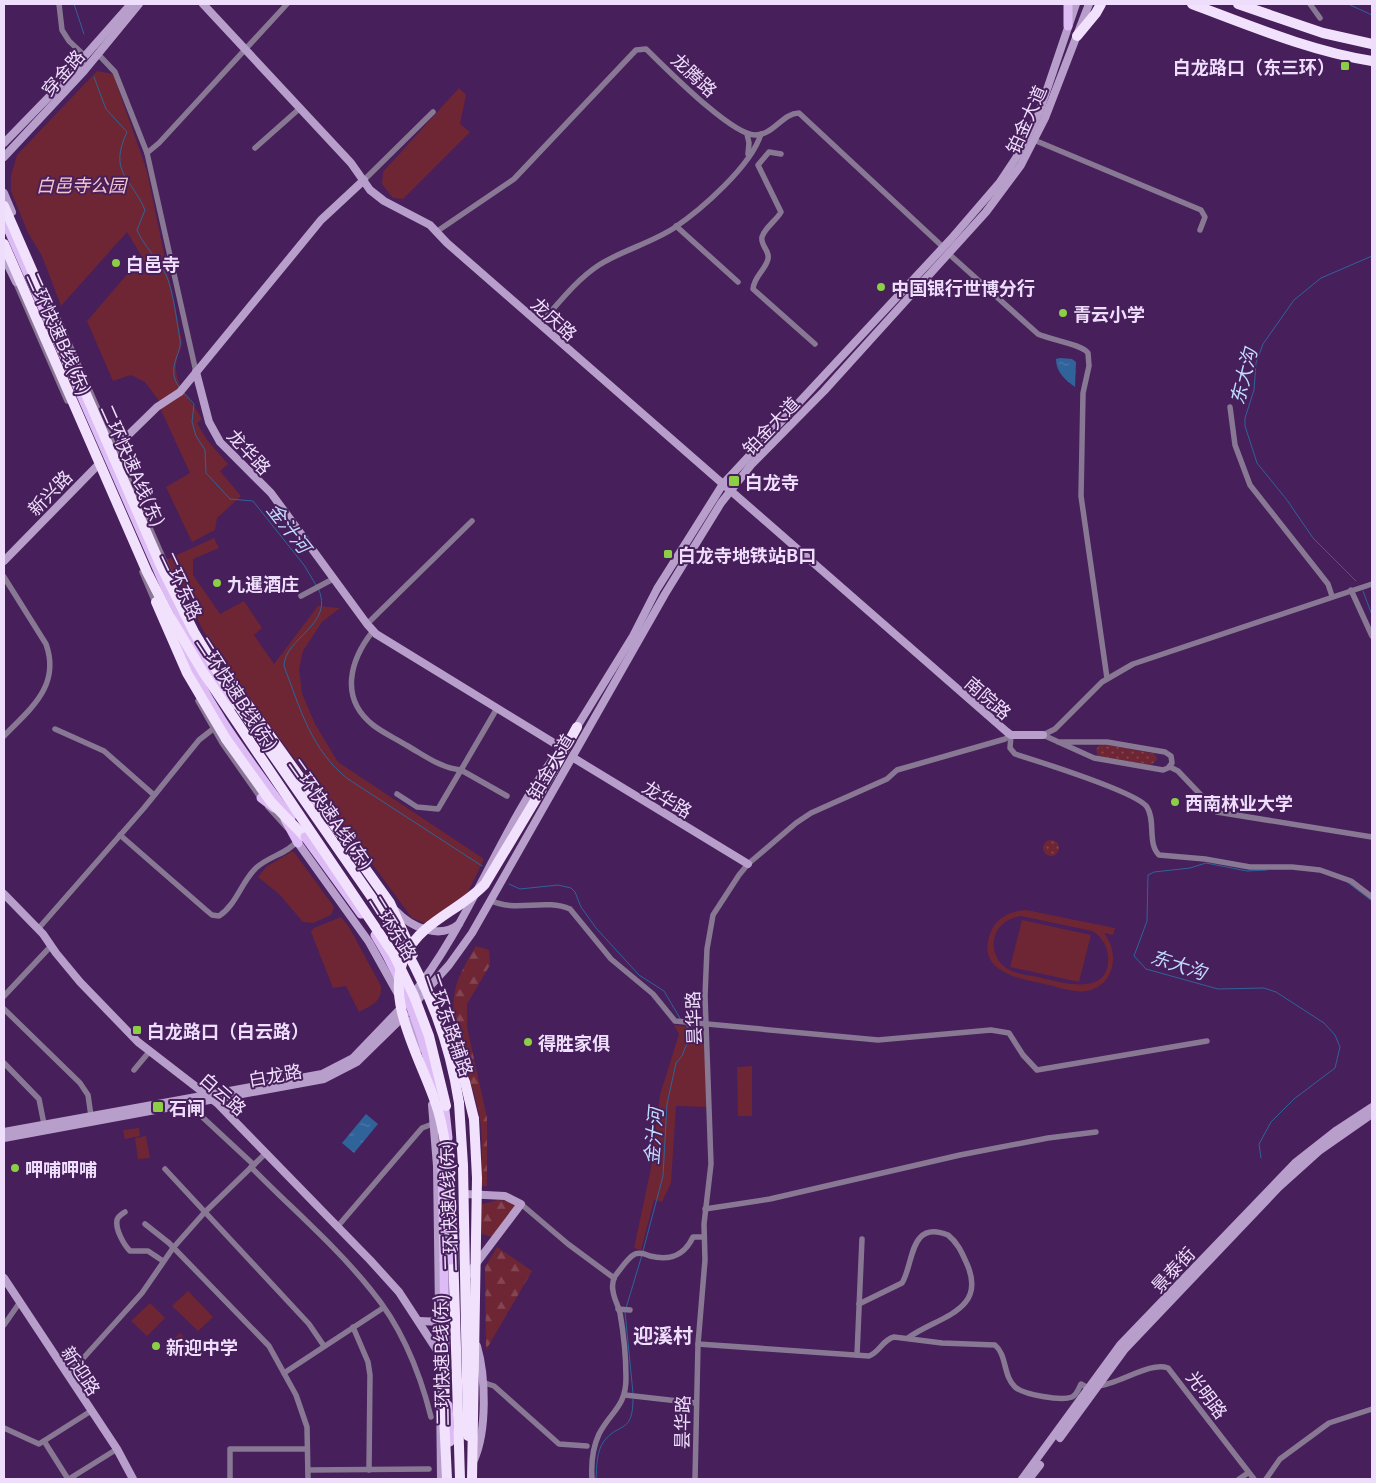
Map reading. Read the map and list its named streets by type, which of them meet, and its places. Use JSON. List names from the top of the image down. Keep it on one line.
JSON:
{"streets":{"highway":["二环快速B线(东)","二环快速A线(东)"],"main road":["二环东路"],"street":["穿金路","龙腾路","铂金大道","龙庆路","龙华路","新兴路","南院路","昙华路","二环东路辅路","白龙路","白云路","景泰街","新迎路","光明路"]},"crossings":[["穿金路","龙华路"],["龙腾路","龙庆路"],["铂金大道","龙庆路"],["铂金大道","龙华路"],["铂金大道","南院路"],["铂金大道","白龙路"],["龙庆路","南院路"],["龙华路","昙华路"],["二环快速A线(东)","二环东路辅路"],["南院路","昙华路"],["二环东路辅路","白龙路"],["白龙路","白云路"],["景泰街","光明路"]],"districts":["迎溪村"],"water":["东大沟","金汁河"],"parks":["白邑寺公园"],"places":{"transit":["白龙路口（东三环）","白龙寺","白龙寺地铁站B口","白龙路口（白云路）","石闸"],"other":["白邑寺","中国银行世博分行","青云小学","九暹酒庄","西南林业大学","得胜家俱","呷哺呷哺","新迎中学"]}}
